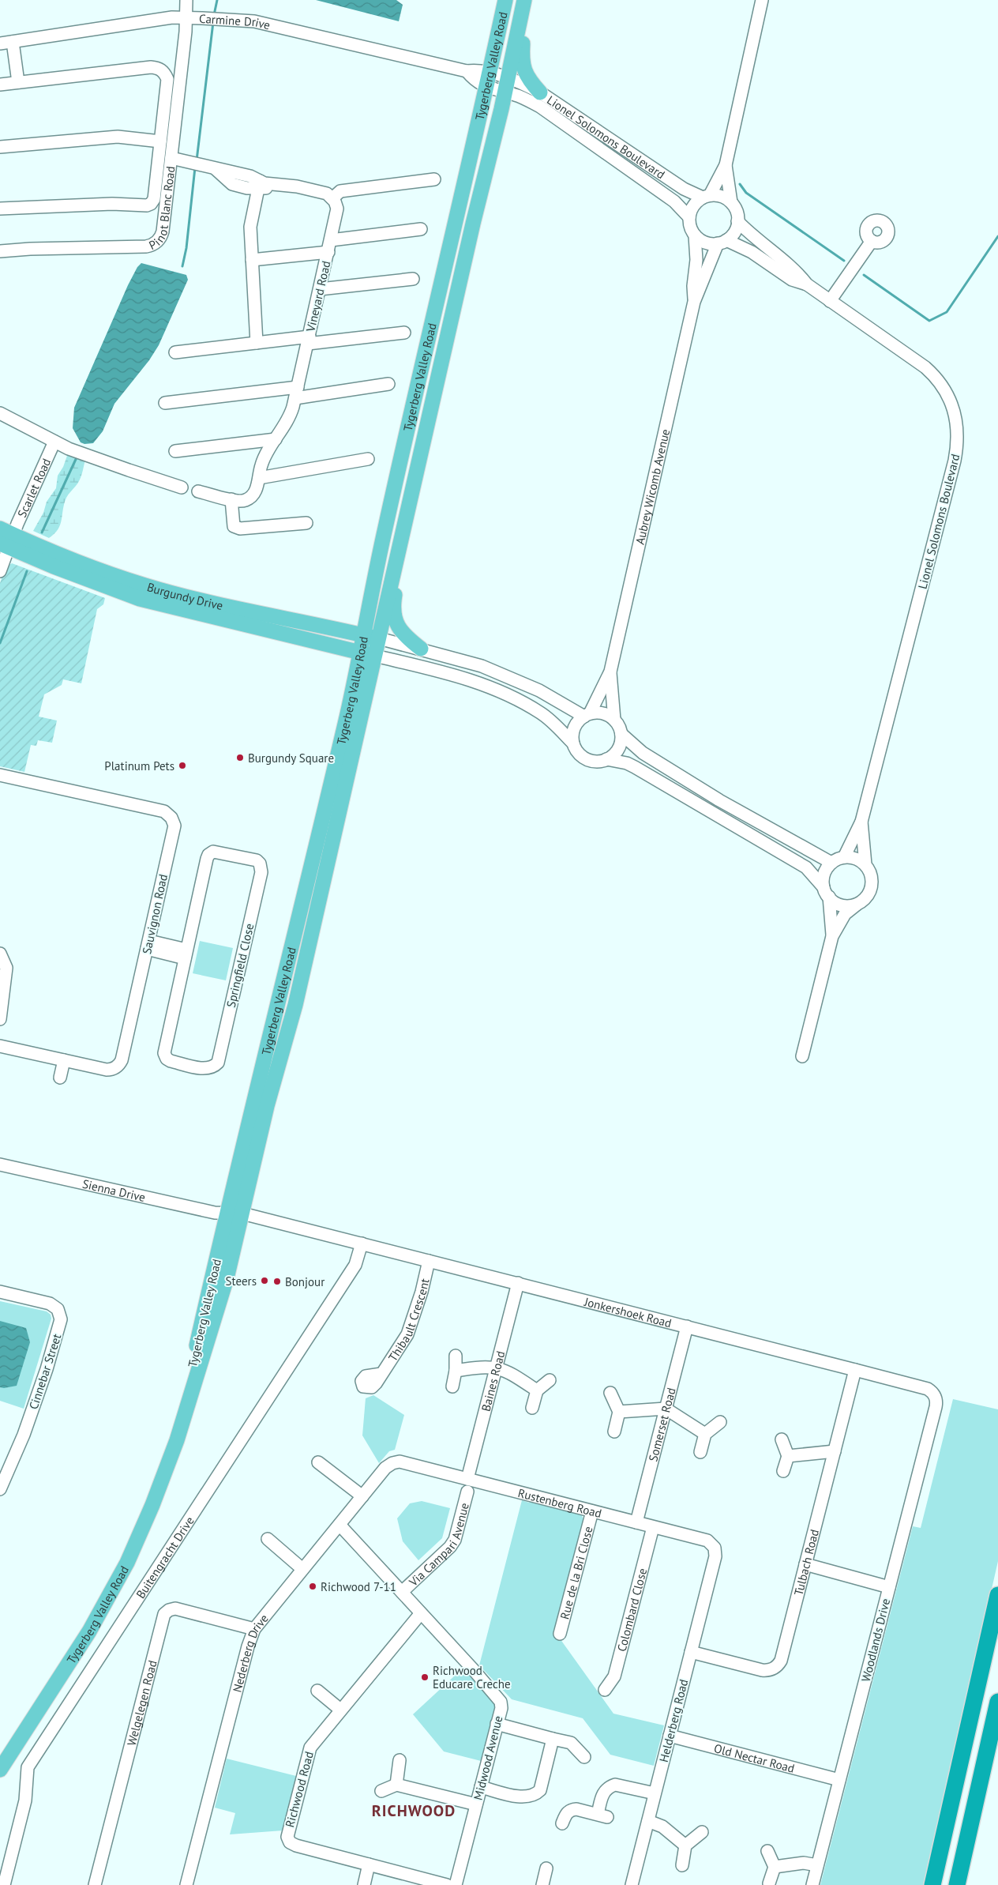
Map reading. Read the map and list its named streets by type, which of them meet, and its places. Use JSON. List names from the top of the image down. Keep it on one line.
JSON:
{"streets":{"main road":["Tygerberg Valley Road","Burgundy Drive"],"street":["Carmine Drive","Lionel Solomons Boulevard","Pinot Blanc Road","Vineyard Road","Aubrey Wicomb Avenue","Scarlet Road","Sauvignon Road","Springfield Close","Sienna Drive","Jonkershoek Road","Thibault Crescent","Cinnebar Street","Baines Road","Somerset Road","Rustenberg Road","Via Campari Avenue","Buitengracht Drive","Tulbach Road","Rue de la Bri Close","Colombard Close","Woodlands Drive","Nederberg Drive","Welgelegen Road","Helderberg Road","Midwood Avenue","Old Nectar Road","Richwood Road"]},"crossings":[["Carmine Drive","Tygerberg Valley Road"],["Carmine Drive","Lionel Solomons Boulevard"],["Carmine Drive","Pinot Blanc Road"],["Tygerberg Valley Road","Lionel Solomons Boulevard"],["Tygerberg Valley Road","Burgundy Drive"],["Tygerberg Valley Road","Sienna Drive"],["Tygerberg Valley Road","Jonkershoek Road"],["Lionel Solomons Boulevard","Aubrey Wicomb Avenue"],["Scarlet Road","Burgundy Drive"],["Sienna Drive","Jonkershoek Road"],["Jonkershoek Road","Thibault Crescent"],["Jonkershoek Road","Baines Road"],["Jonkershoek Road","Somerset Road"],["Jonkershoek Road","Buitengracht Drive"],["Jonkershoek Road","Tulbach Road"],["Jonkershoek Road","Woodlands Drive"],["Baines Road","Rustenberg Road"],["Somerset Road","Rustenberg Road"],["Rustenberg Road","Rue de la Bri Close"],["Rustenberg Road","Colombard Close"],["Rustenberg Road","Nederberg Drive"],["Rustenberg Road","Helderberg Road"],["Via Campari Avenue","Midwood Avenue"],["Tulbach Road","Helderberg Road"],["Woodlands Drive","Old Nectar Road"],["Nederberg Drive","Welgelegen Road"],["Nederberg Drive","Midwood Avenue"],["Helderberg Road","Old Nectar Road"],["Midwood Avenue","Richwood Road"]],"districts":["RICHWOOD"],"places":["Burgundy Square","Platinum Pets","Steers","Bonjour","Richwood 7-11","Richwood Educare Creche"]}
